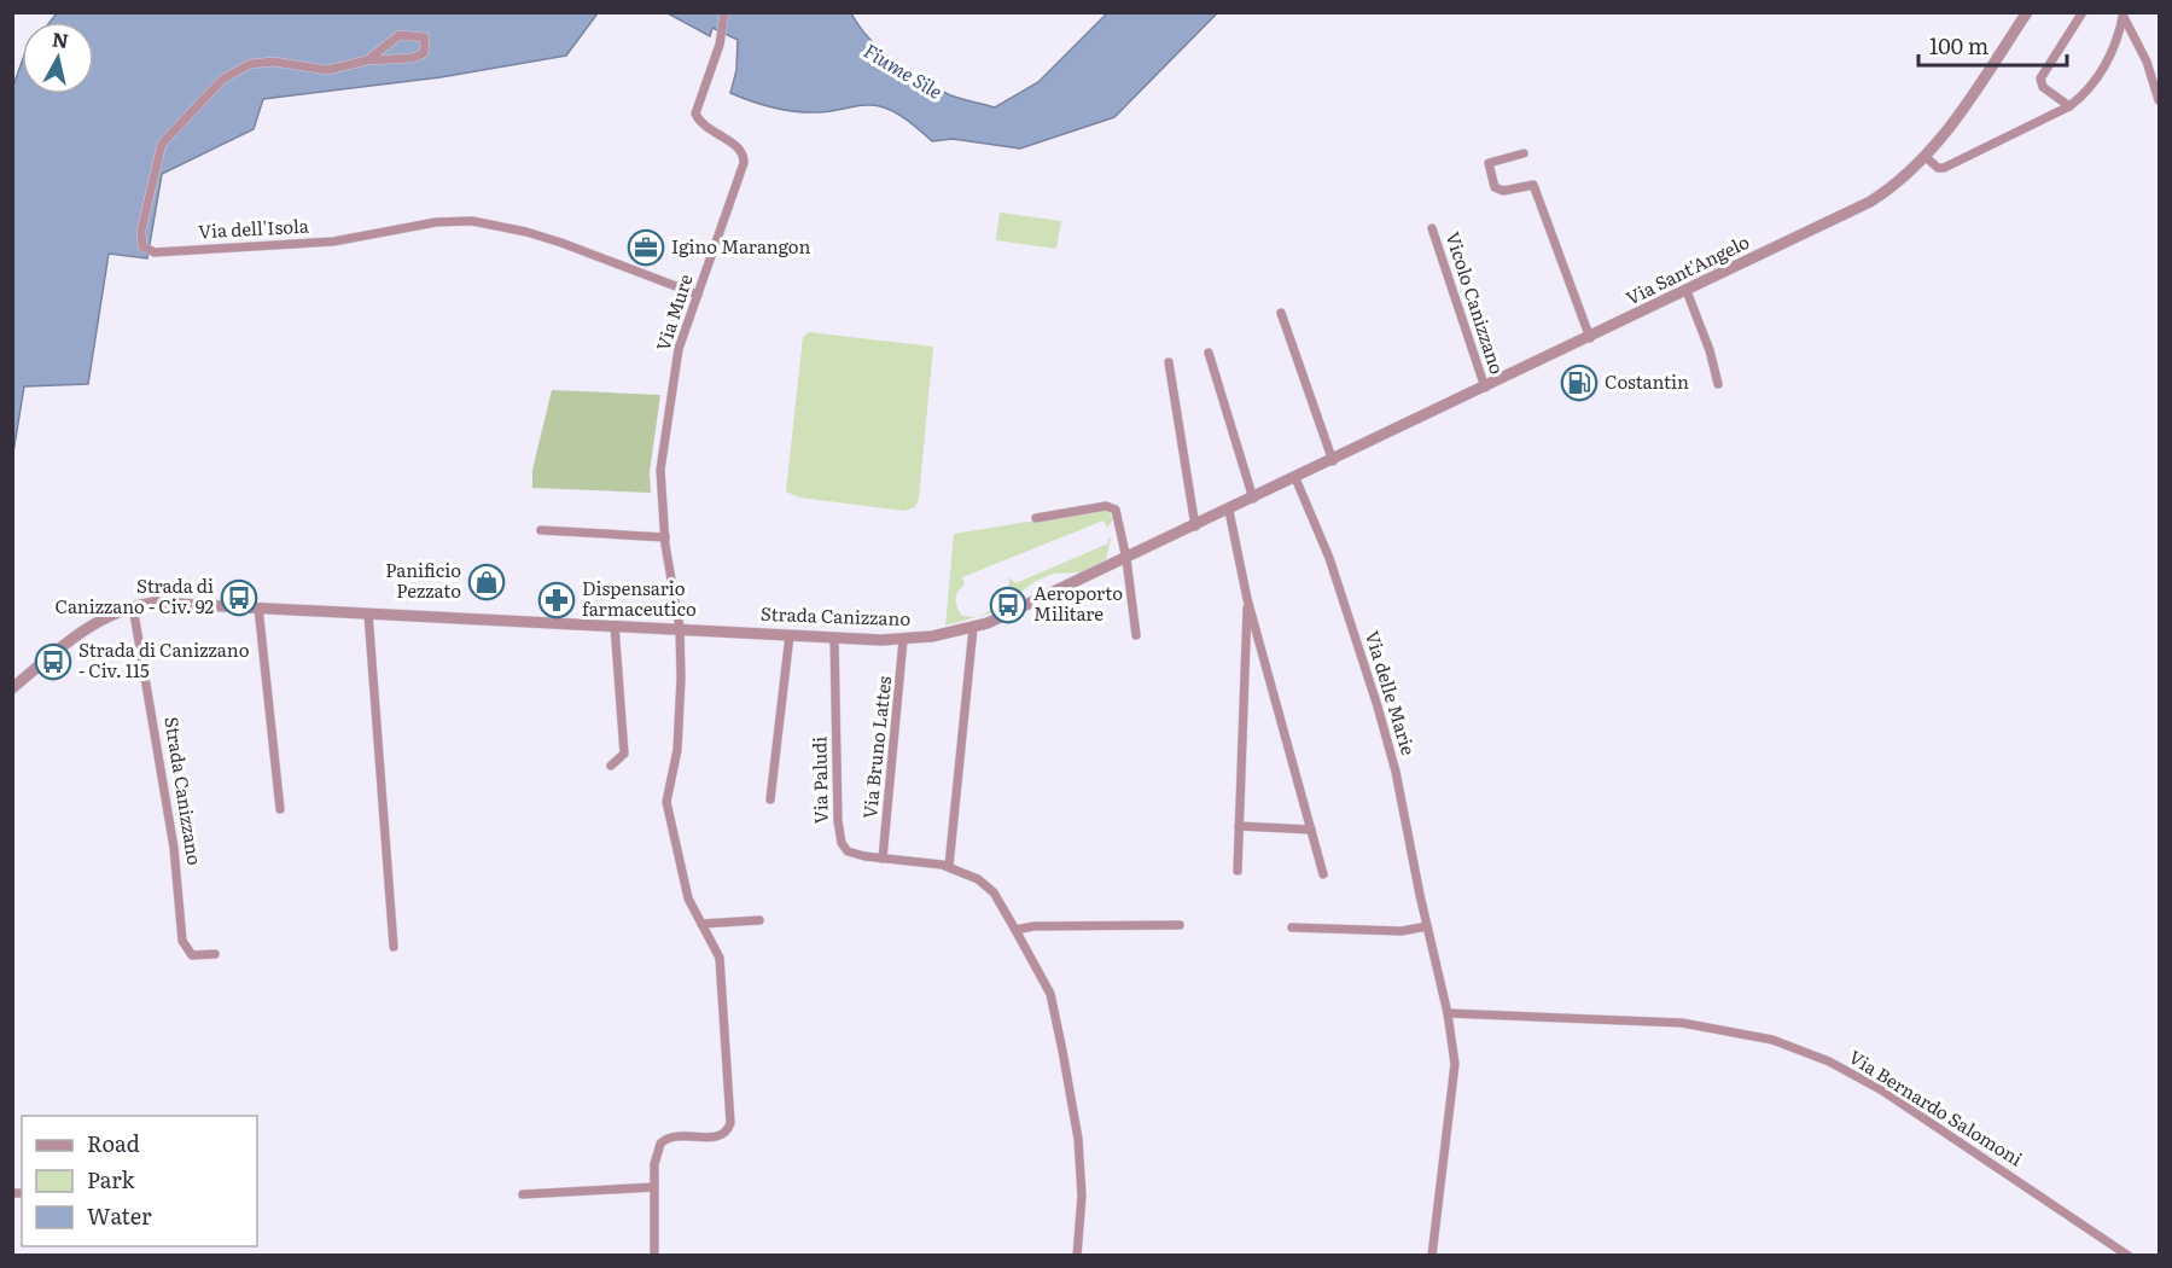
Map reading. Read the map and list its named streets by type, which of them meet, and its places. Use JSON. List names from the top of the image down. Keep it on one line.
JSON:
{"streets":{"street":["Via dell'Isola","Via Sant'Angelo","Vicolo Canizzano","Via Mure","Strada Canizzano","Via delle Marie","Via Bruno Lattes","Via Paludi","Via Bernardo Salomoni"]},"crossings":[["Via dell'Isola","Via Mure"],["Via Sant'Angelo","Vicolo Canizzano"],["Via Sant'Angelo","Strada Canizzano"],["Via Sant'Angelo","Via delle Marie"],["Via Mure","Strada Canizzano"],["Strada Canizzano","Via delle Marie"],["Strada Canizzano","Via Bruno Lattes"],["Strada Canizzano","Via Paludi"],["Via delle Marie","Via Bernardo Salomoni"],["Via Bruno Lattes","Via Paludi"]],"water":["Fiume Sile"],"places":{"office":["Igino Marangon"],"fuel station":["Costantin"],"shop":["Panificio Pezzato"],"bus stop":["Strada di Canizzano - Civ. 92","Aeroporto Militare","Strada di Canizzano - Civ. 115"],"pharmacy":["Dispensario farmaceutico"]},"legend":["Road","Park","Water"],"scale_bar":"100 m","north":"top"}
